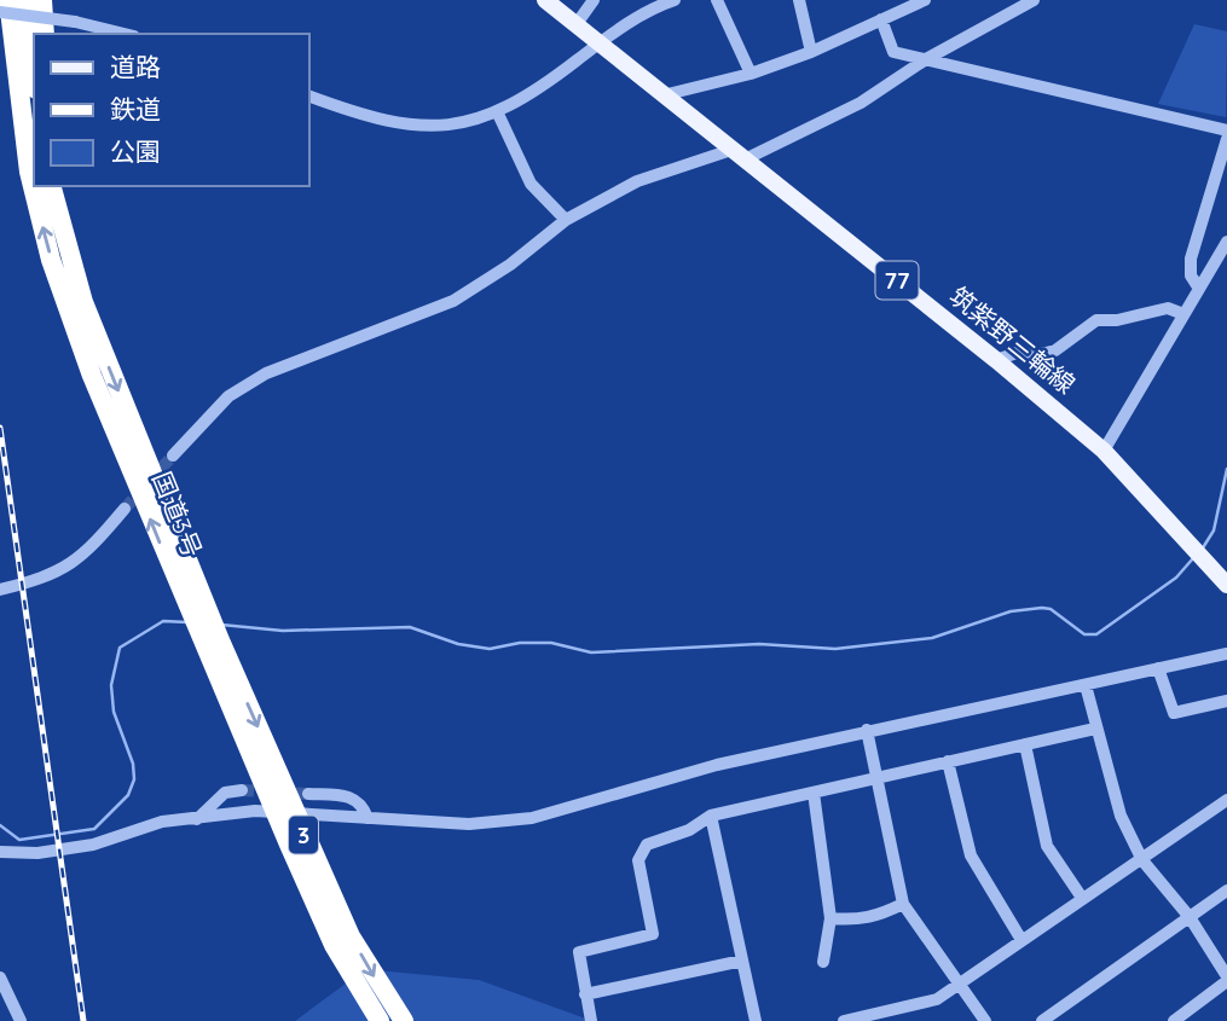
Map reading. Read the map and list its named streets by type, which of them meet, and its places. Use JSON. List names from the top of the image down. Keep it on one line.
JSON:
{"streets":{"highway":["国道3号","3"],"main road":["77","筑紫野三輪線"]},"legend":["道路","鉄道","公園"]}
